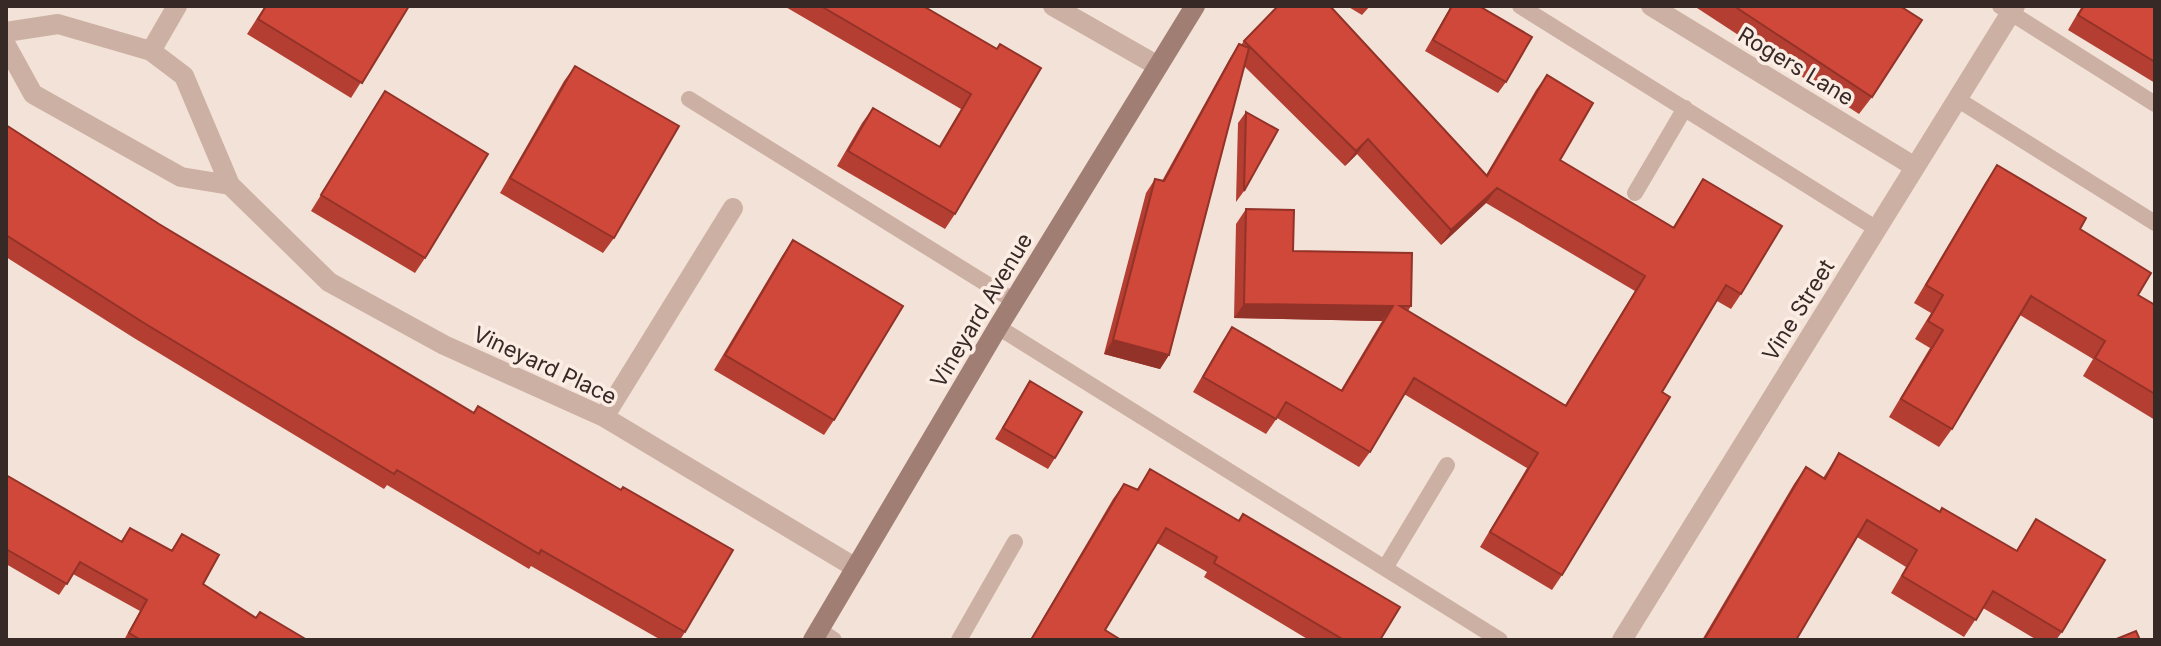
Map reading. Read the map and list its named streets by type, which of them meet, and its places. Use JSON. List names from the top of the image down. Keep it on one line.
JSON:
{"streets":{"street":["Rogers Lane","Vineyard Avenue","Vine Street","Vineyard Place"]},"crossings":[["Rogers Lane","Vine Street"],["Vineyard Avenue","Vineyard Place"]]}
